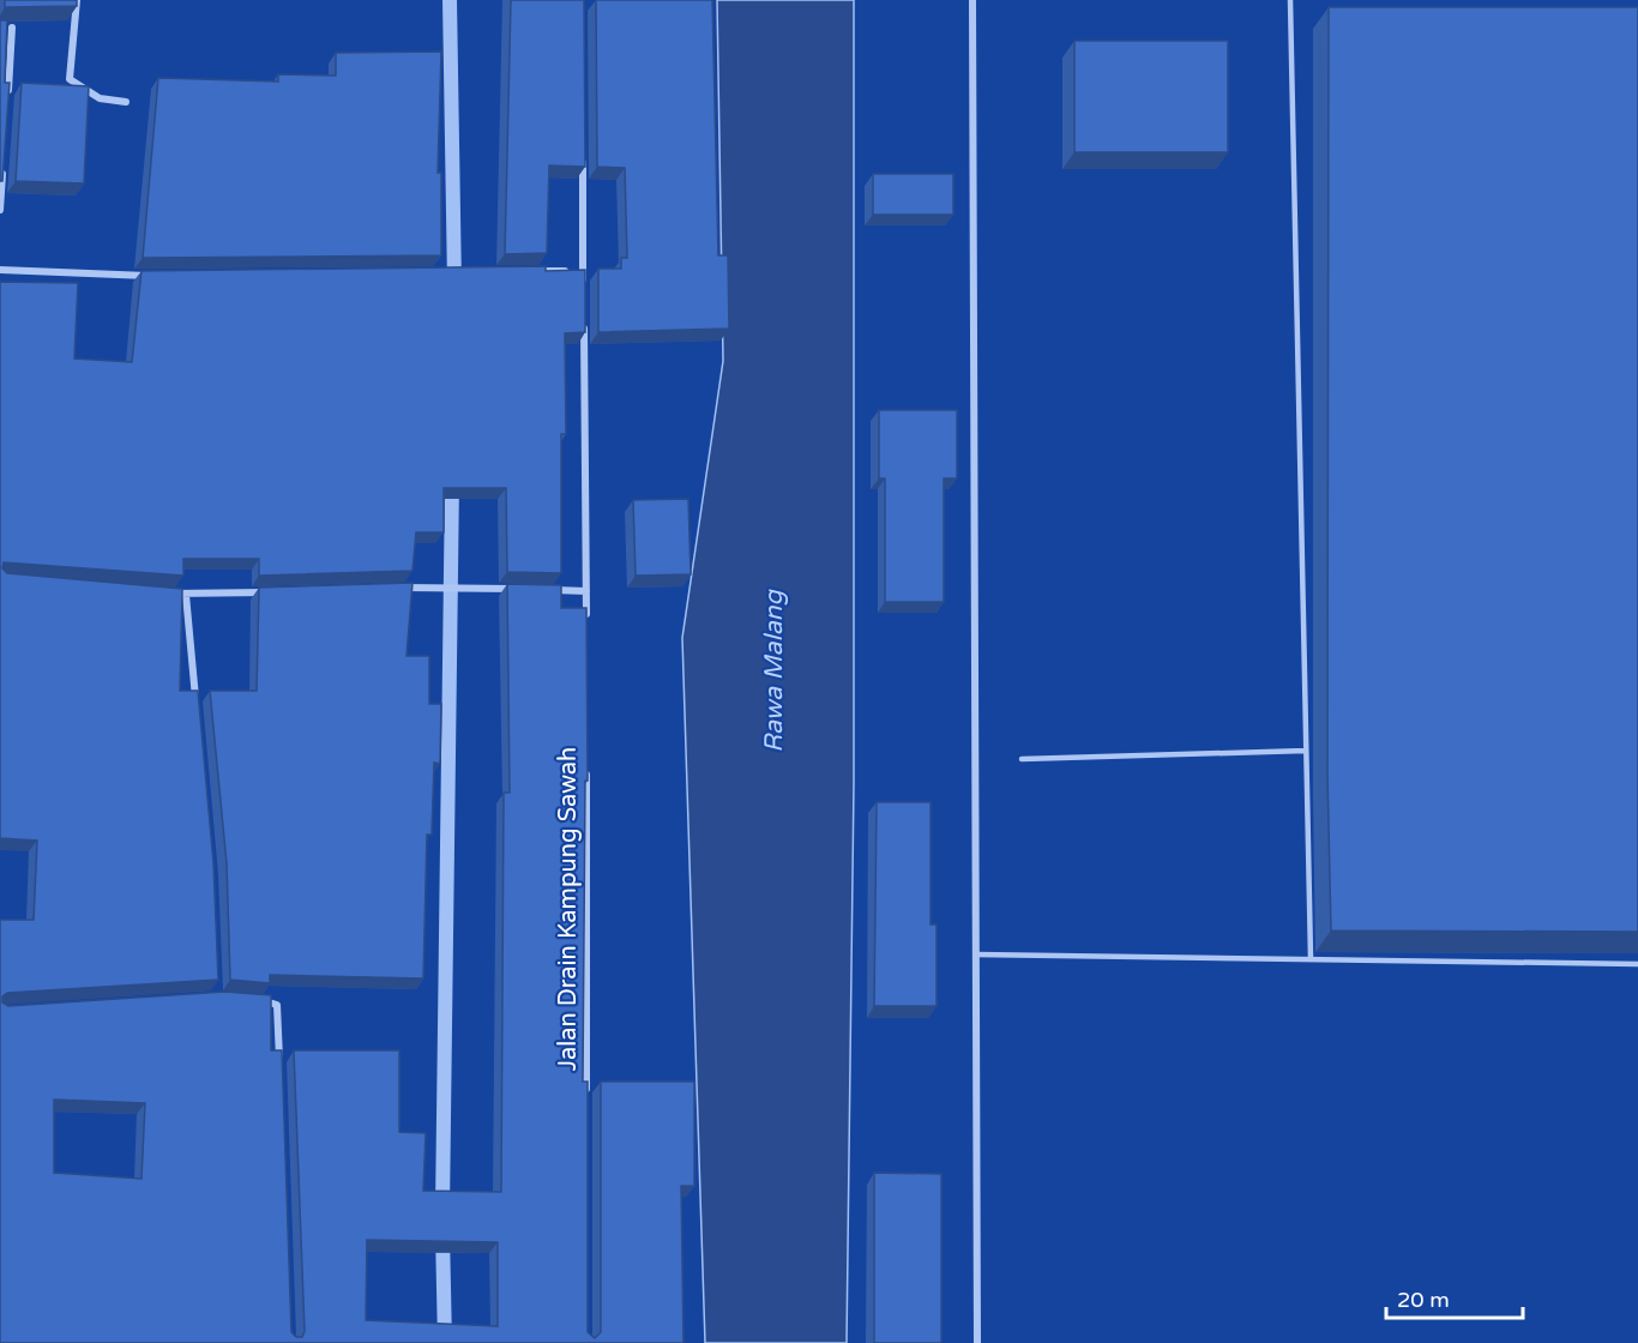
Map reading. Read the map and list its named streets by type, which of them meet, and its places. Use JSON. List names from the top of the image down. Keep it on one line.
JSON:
{"streets":{"street":["Jalan Drain Kampung Sawah"]},"water":["Rawa Malang"],"scale_bar":"20 m"}
